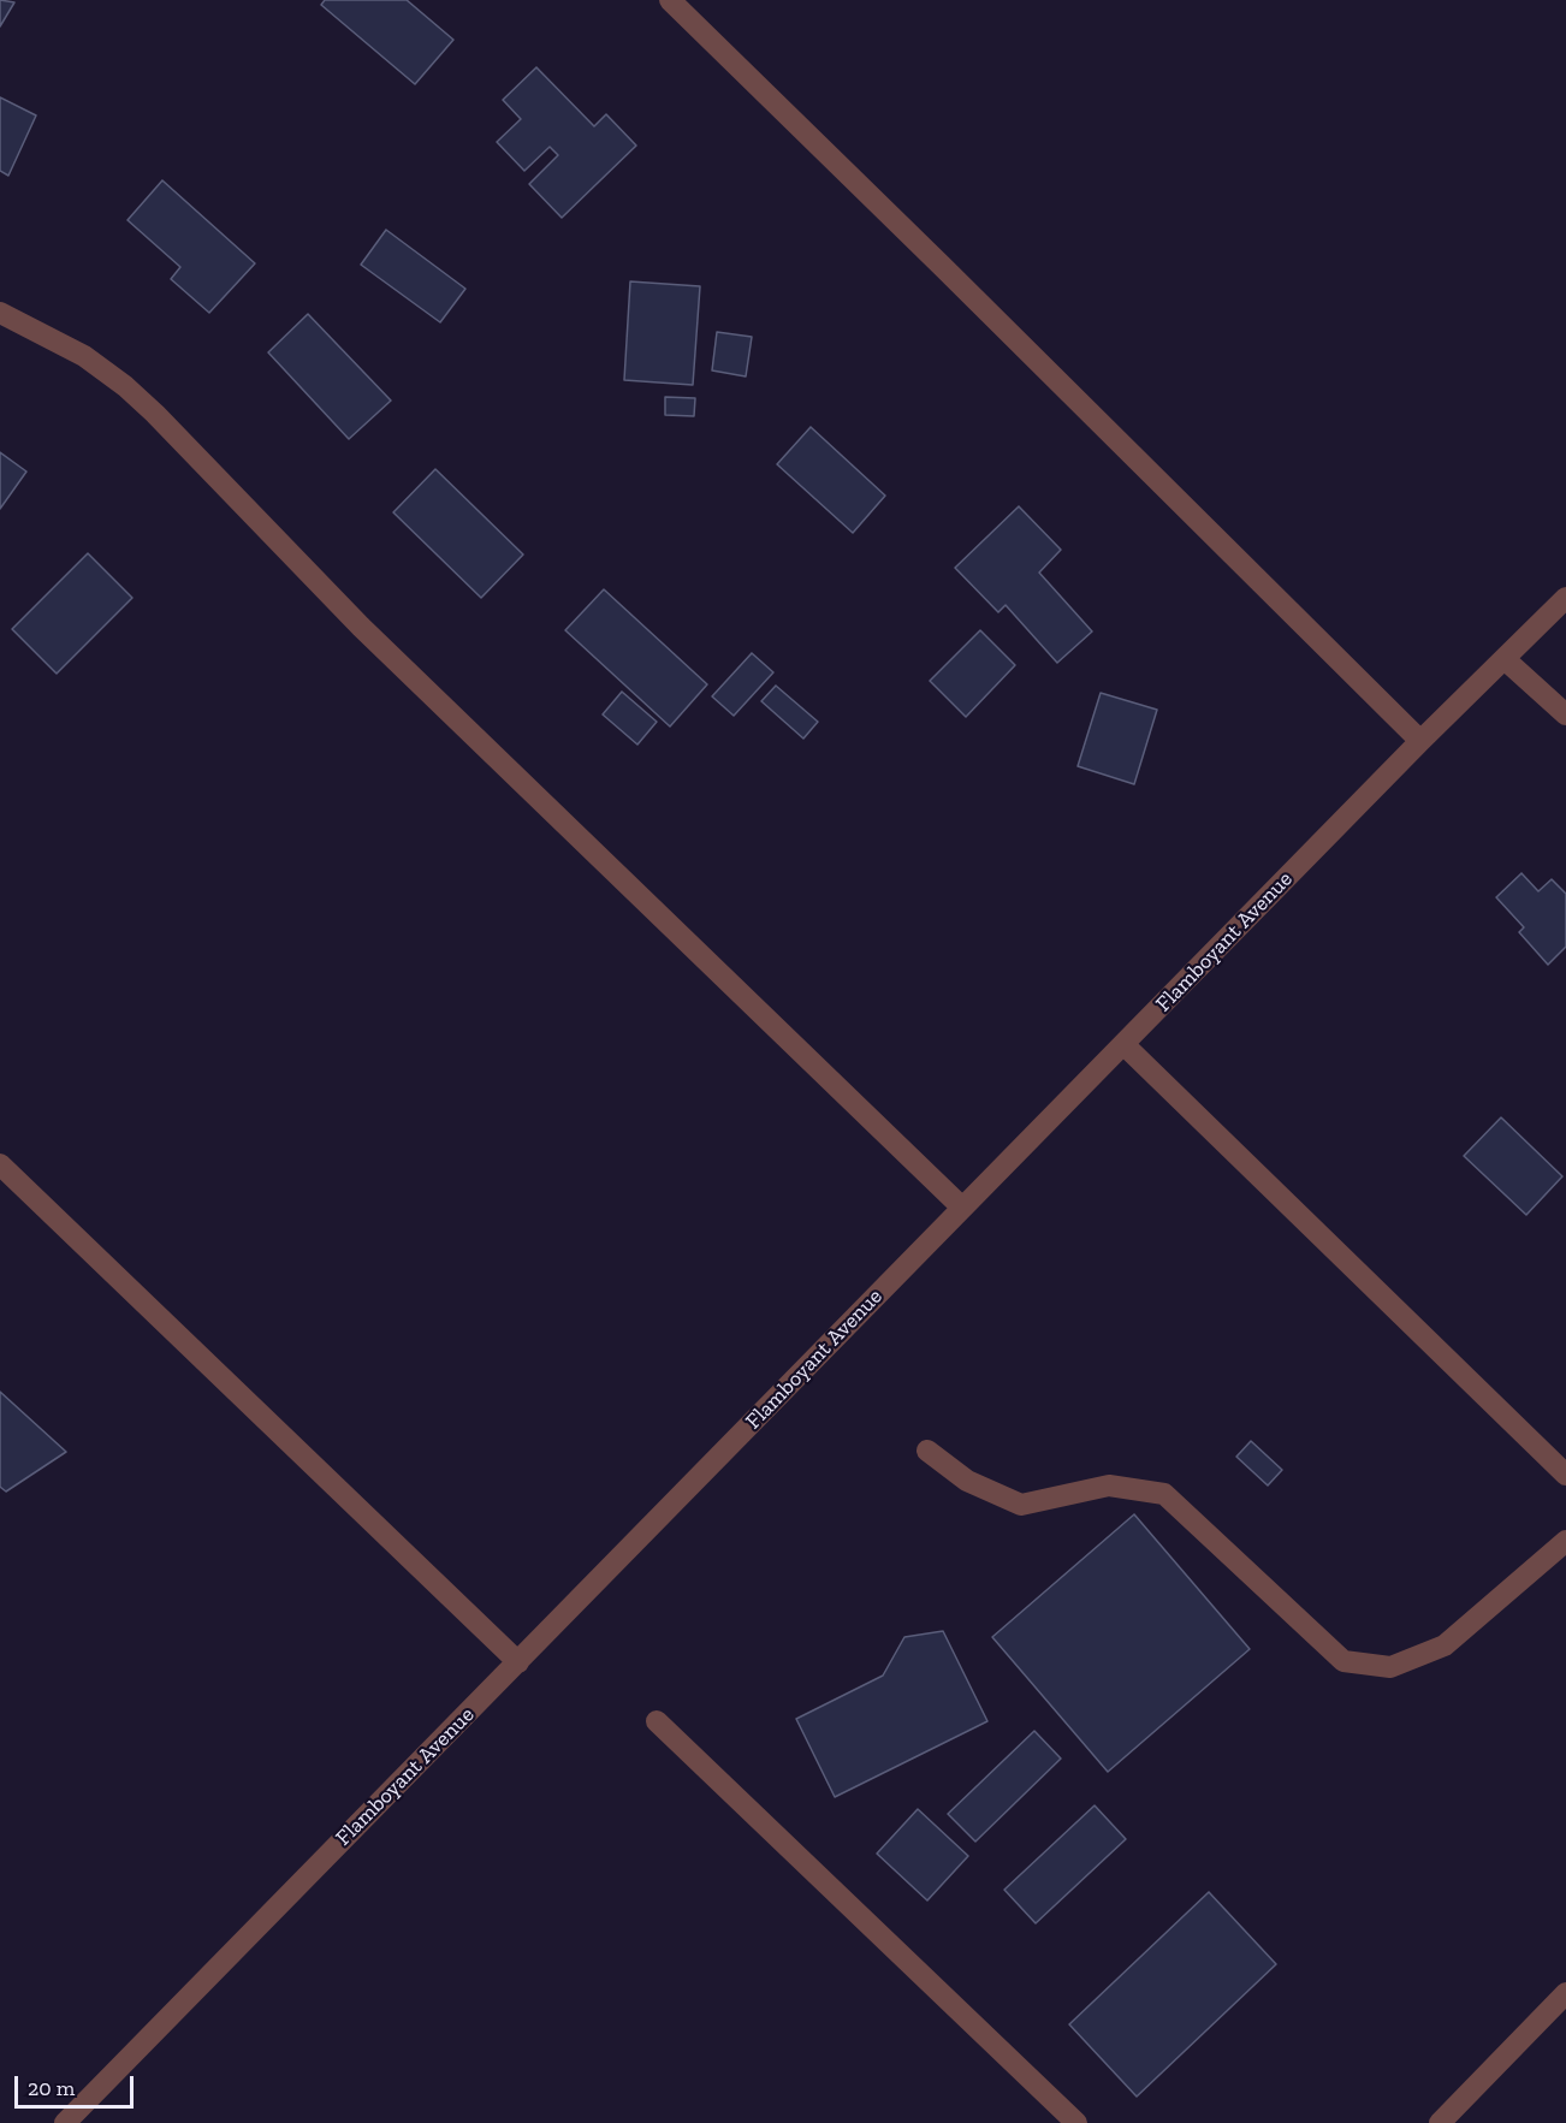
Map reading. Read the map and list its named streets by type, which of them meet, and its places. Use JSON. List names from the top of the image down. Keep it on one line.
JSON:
{"streets":{"street":["Flamboyant Avenue"]},"scale_bar":"20 m"}
